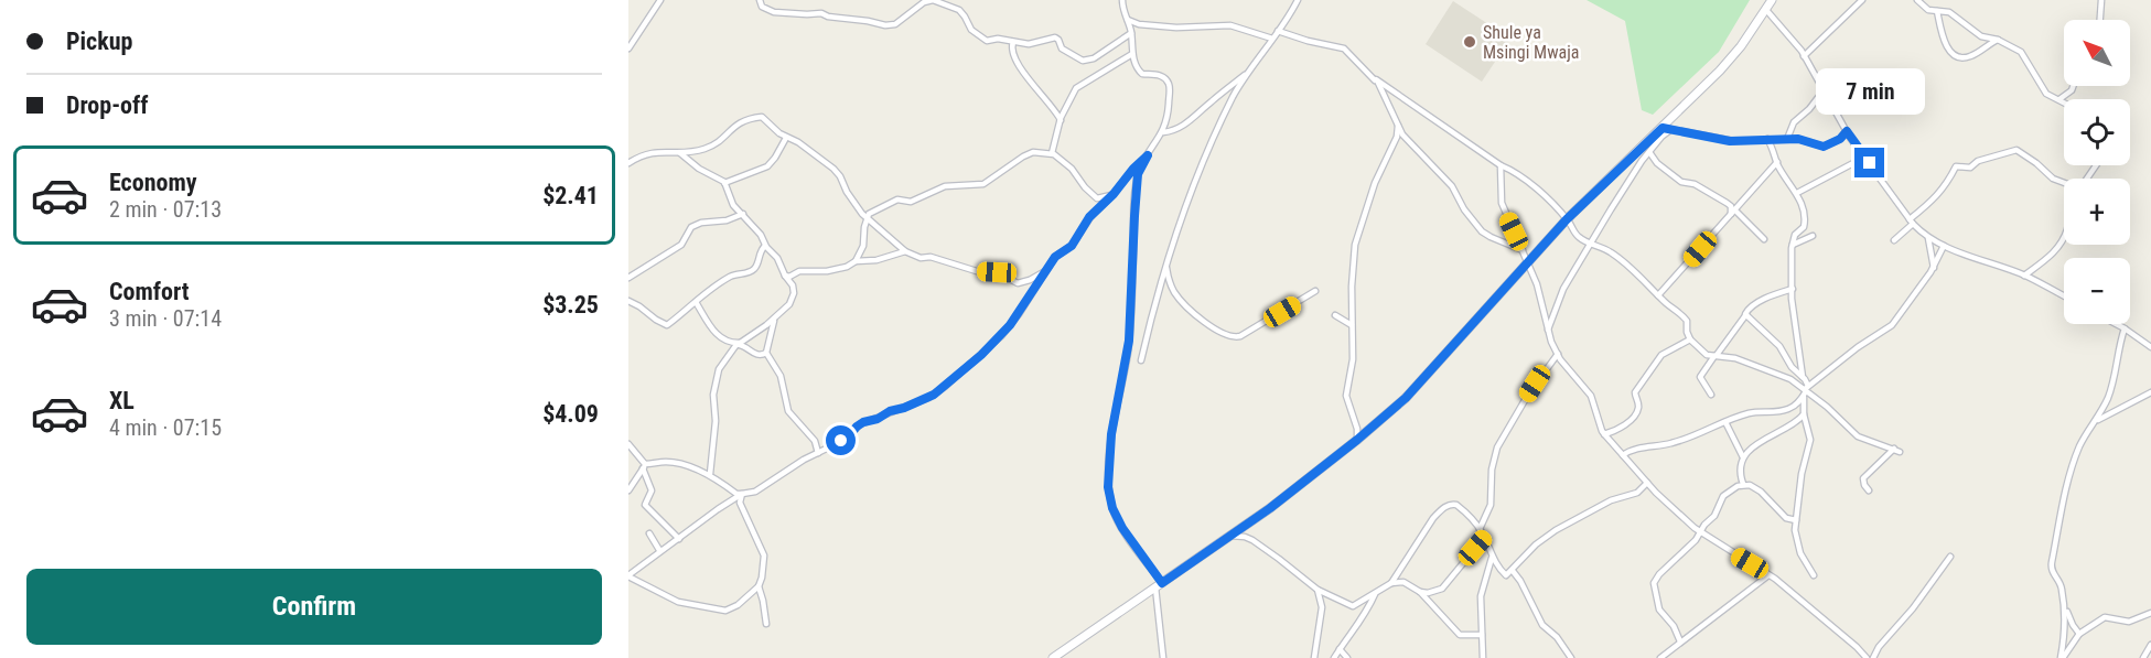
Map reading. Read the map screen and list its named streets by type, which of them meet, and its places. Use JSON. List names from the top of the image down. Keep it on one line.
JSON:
{"places":["Shule ya Msingi Mwaja"],"north":"top left","page":{"banner":["Pickup","Drop-off"],"map_buttons":["+","−"],"bubble":"7 min","list":[{"name":"Economy","note":"2 min · 07:13","value":"$2.41"},{"name":"Comfort","note":"3 min · 07:14","value":"$3.25"},{"name":"XL","note":"4 min · 07:15","value":"$4.09"}],"buttons":"Confirm"}}
